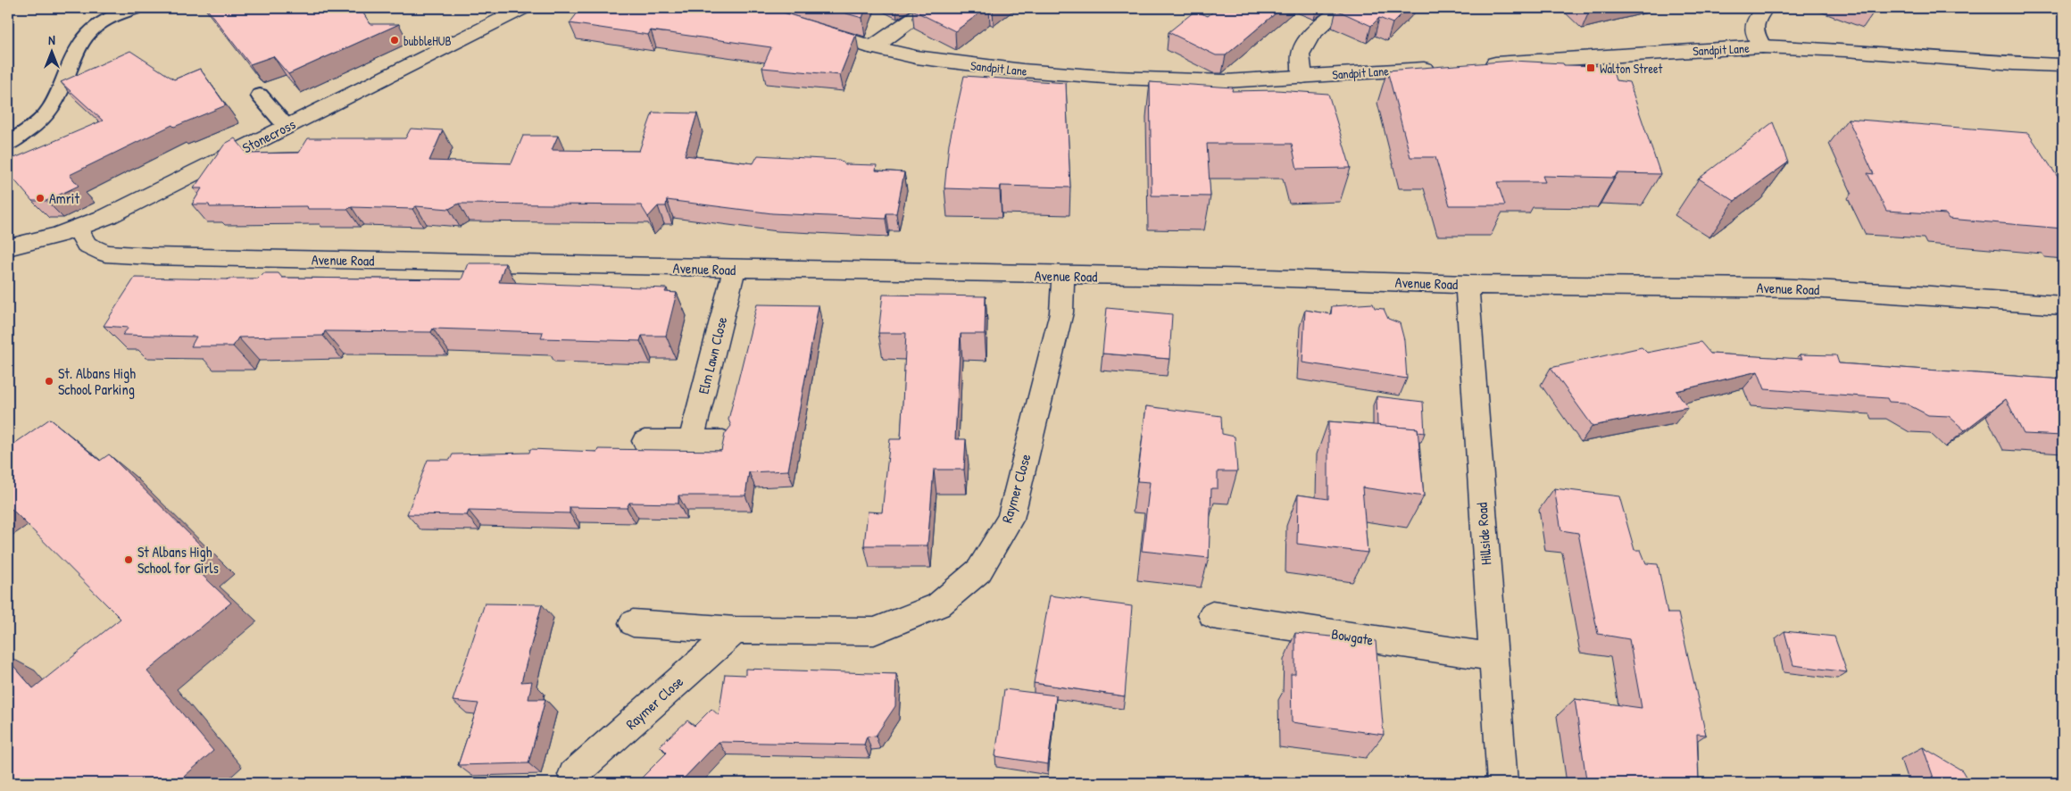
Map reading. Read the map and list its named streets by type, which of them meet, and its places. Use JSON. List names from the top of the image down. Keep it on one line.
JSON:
{"streets":{"street":["Sandpit Lane","Stonecross","Avenue Road","Elm Lawn Close","Raymer Close","Hillside Road","Bowgate"]},"crossings":[["Stonecross","Avenue Road"],["Avenue Road","Elm Lawn Close"],["Avenue Road","Raymer Close"],["Avenue Road","Hillside Road"],["Hillside Road","Bowgate"]],"places":{"other":["bubbleHUB","Amrit","St. Albans High School Parking","St Albans High School for Girls"],"transit":["Walton Street"]},"north":"top"}
